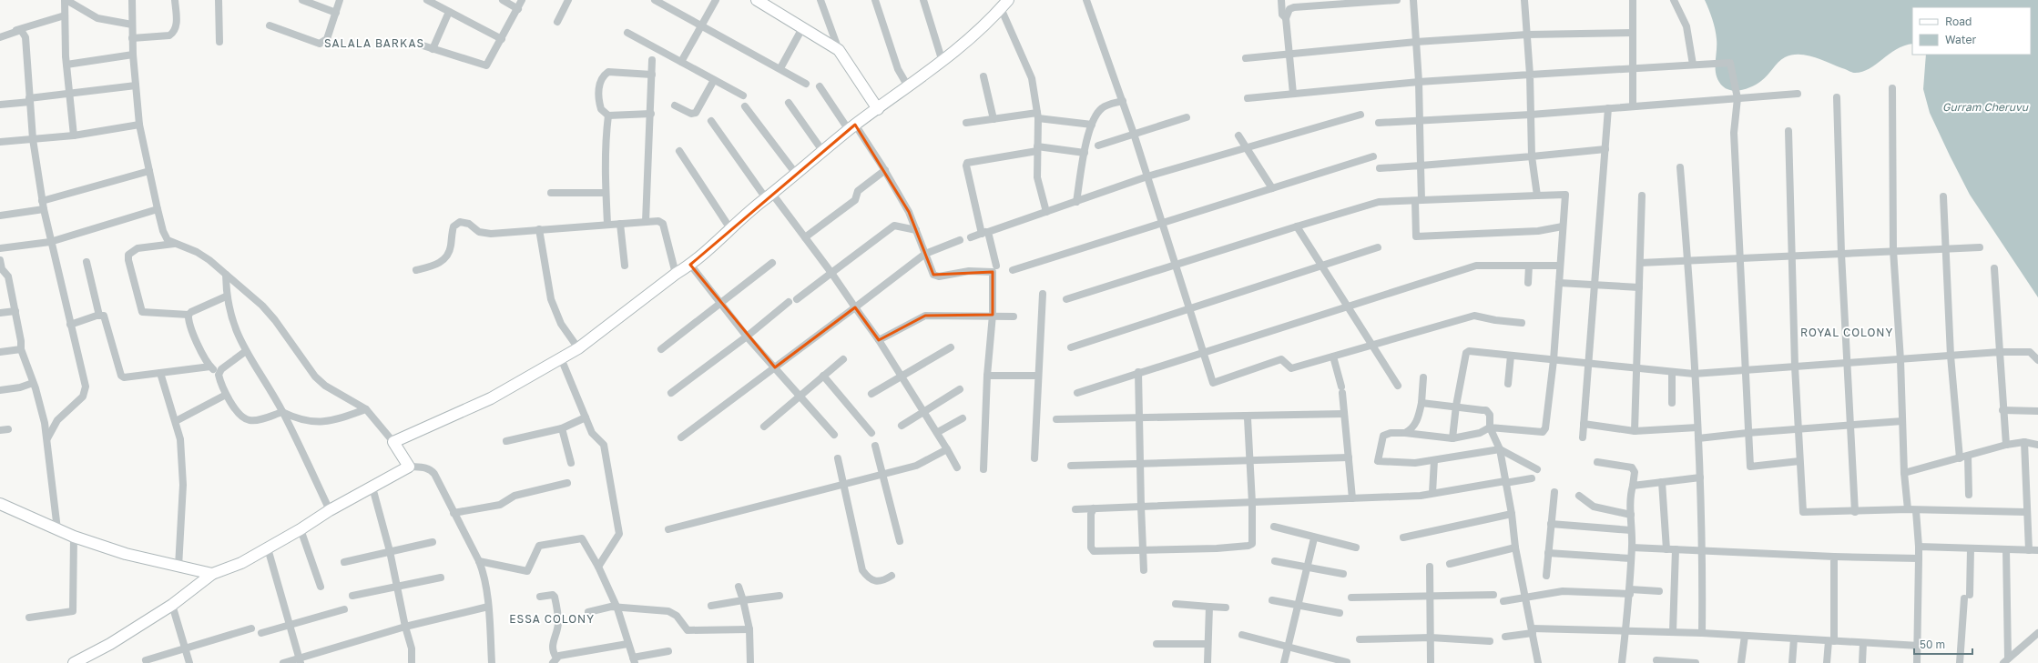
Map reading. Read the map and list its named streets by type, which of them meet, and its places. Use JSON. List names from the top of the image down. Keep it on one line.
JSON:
{"districts":["SALALA BARKAS","ROYAL COLONY","ESSA COLONY"],"water":["Gurram Cheruvu"],"legend":["Road","Water"],"scale_bar":"50 m"}
